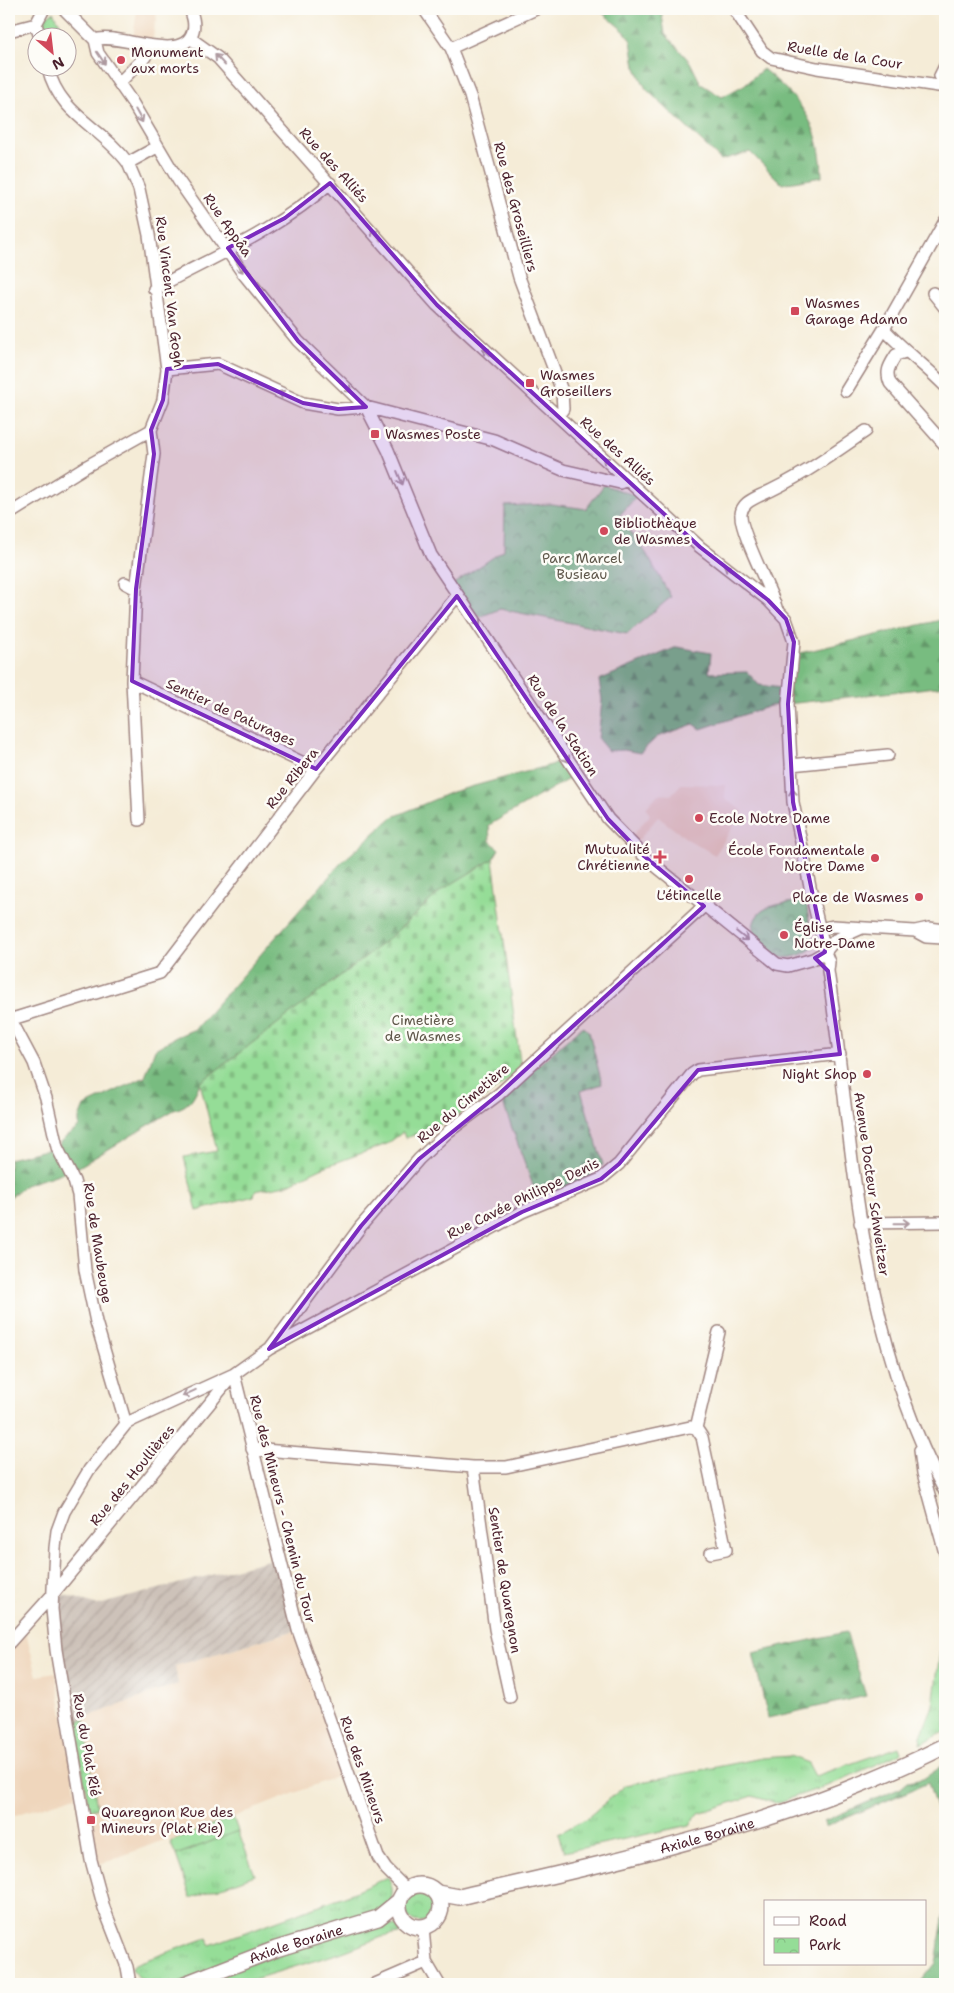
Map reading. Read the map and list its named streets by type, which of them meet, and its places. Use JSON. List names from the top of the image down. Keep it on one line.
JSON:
{"streets":{"main road":["Axiale Boraine"],"street":["Ruelle de la Cour","Rue des Alliés","Rue des Groseilliers","Rue Appâa","Rue Vincent Van Gogh","Sentier de Paturages","Rue de la Station","Rue Ribera","Rue du Cimetière","Avenue Docteur Schweitzer","Rue Cavée Philippe Denis","Rue de Maubeuge","Rue des Houllières","Rue des Mineurs - Chemin du Tour","Sentier de Quaregnon","Rue du Plat Rié","Rue des Mineurs"]},"crossings":[["Rue des Alliés","Rue des Groseilliers"],["Rue Appâa","Rue de la Station"],["Sentier de Paturages","Rue Ribera"],["Rue de la Station","Rue Ribera"],["Rue de la Station","Rue du Cimetière"],["Rue de la Station","Avenue Docteur Schweitzer"],["Rue Ribera","Rue de Maubeuge"],["Rue du Cimetière","Rue Cavée Philippe Denis"],["Avenue Docteur Schweitzer","Rue Cavée Philippe Denis"],["Rue Cavée Philippe Denis","Rue des Houllières"],["Rue Cavée Philippe Denis","Rue des Mineurs - Chemin du Tour"],["Rue de Maubeuge","Rue du Plat Rié"],["Rue des Houllières","Rue des Mineurs - Chemin du Tour"],["Rue des Houllières","Rue du Plat Rié"],["Rue des Mineurs - Chemin du Tour","Rue des Mineurs"]],"one_way":["Rue des Alliés","Rue de la Station"],"parks":["Parc Marcel Busieau","Cimetière de Wasmes"],"places":{"other":["Monument aux morts","Bibliothèque de Wasmes","Ecole Notre Dame","École Fondamentale Notre Dame","L'étincelle","Place de Wasmes","Église Notre-Dame","Night Shop"],"transit":["Wasmes Garage Adamo","Wasmes Groseillers","Wasmes Poste","Quaregnon Rue des Mineurs (Plat Rie)"],"health":["Mutualité Chrétienne"]},"legend":["Road","Park"],"north":"bottom right"}
